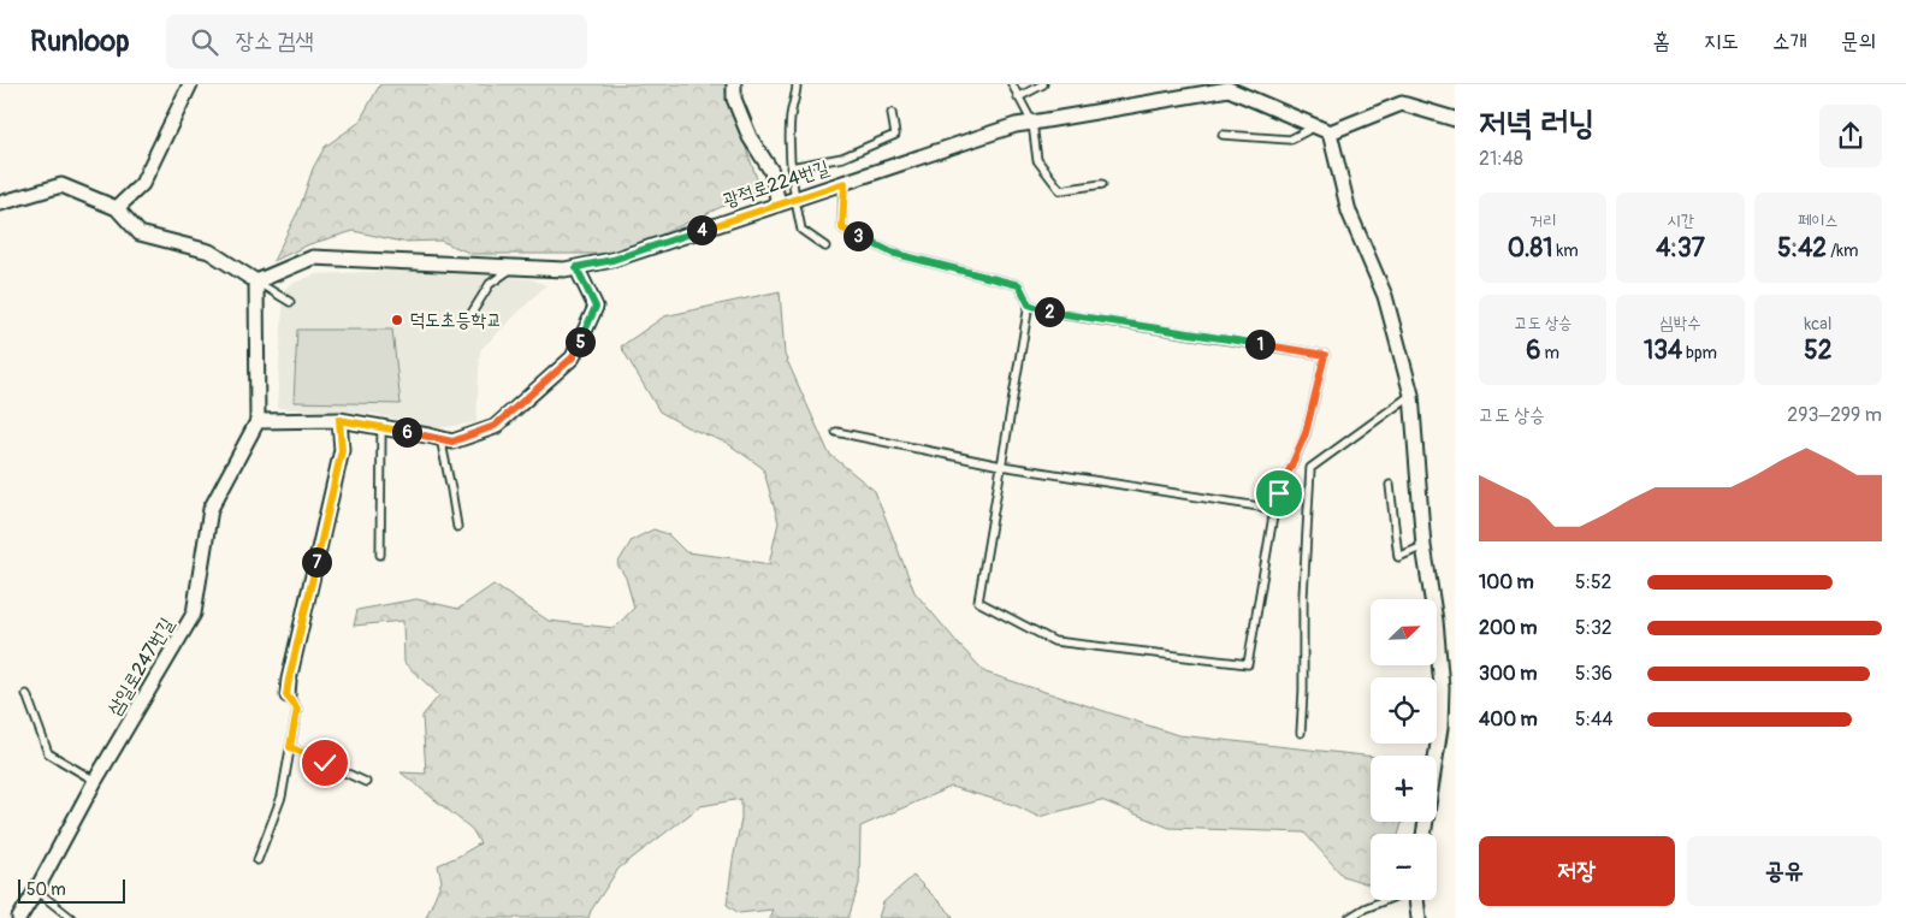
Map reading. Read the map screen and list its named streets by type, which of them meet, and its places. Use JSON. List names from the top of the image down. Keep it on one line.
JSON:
{"streets":{"street":["광적로224번길","삼일로247번길"]},"crossings":[["광적로224번길","삼일로247번길"]],"places":["덕도초등학교"],"scale_bar":"50 m","north":"top right","page":{"header":"Runloop","search":"장소 검색","nav":["홈","지도","소개","문의"],"heading":["저녁 러닝","21:48"],"stats":[["거리","0.81 km"],["시간","4:37"],["페이스","5:42 /km"],["고도 상승","6 m"],["심박수","134 bpm"],["kcal","52"]],"pins":["4","3","2","5","1","6","7"],"chart":["고도 상승","293–299 m"],"list":[{"name":"100 m","note":"5:52"},{"name":"200 m","note":"5:32"},{"name":"300 m","note":"5:36"},{"name":"400 m","note":"5:44"}],"map_buttons":["+","−"],"buttons":["저장","공유"],"scale":"50 m"}}
